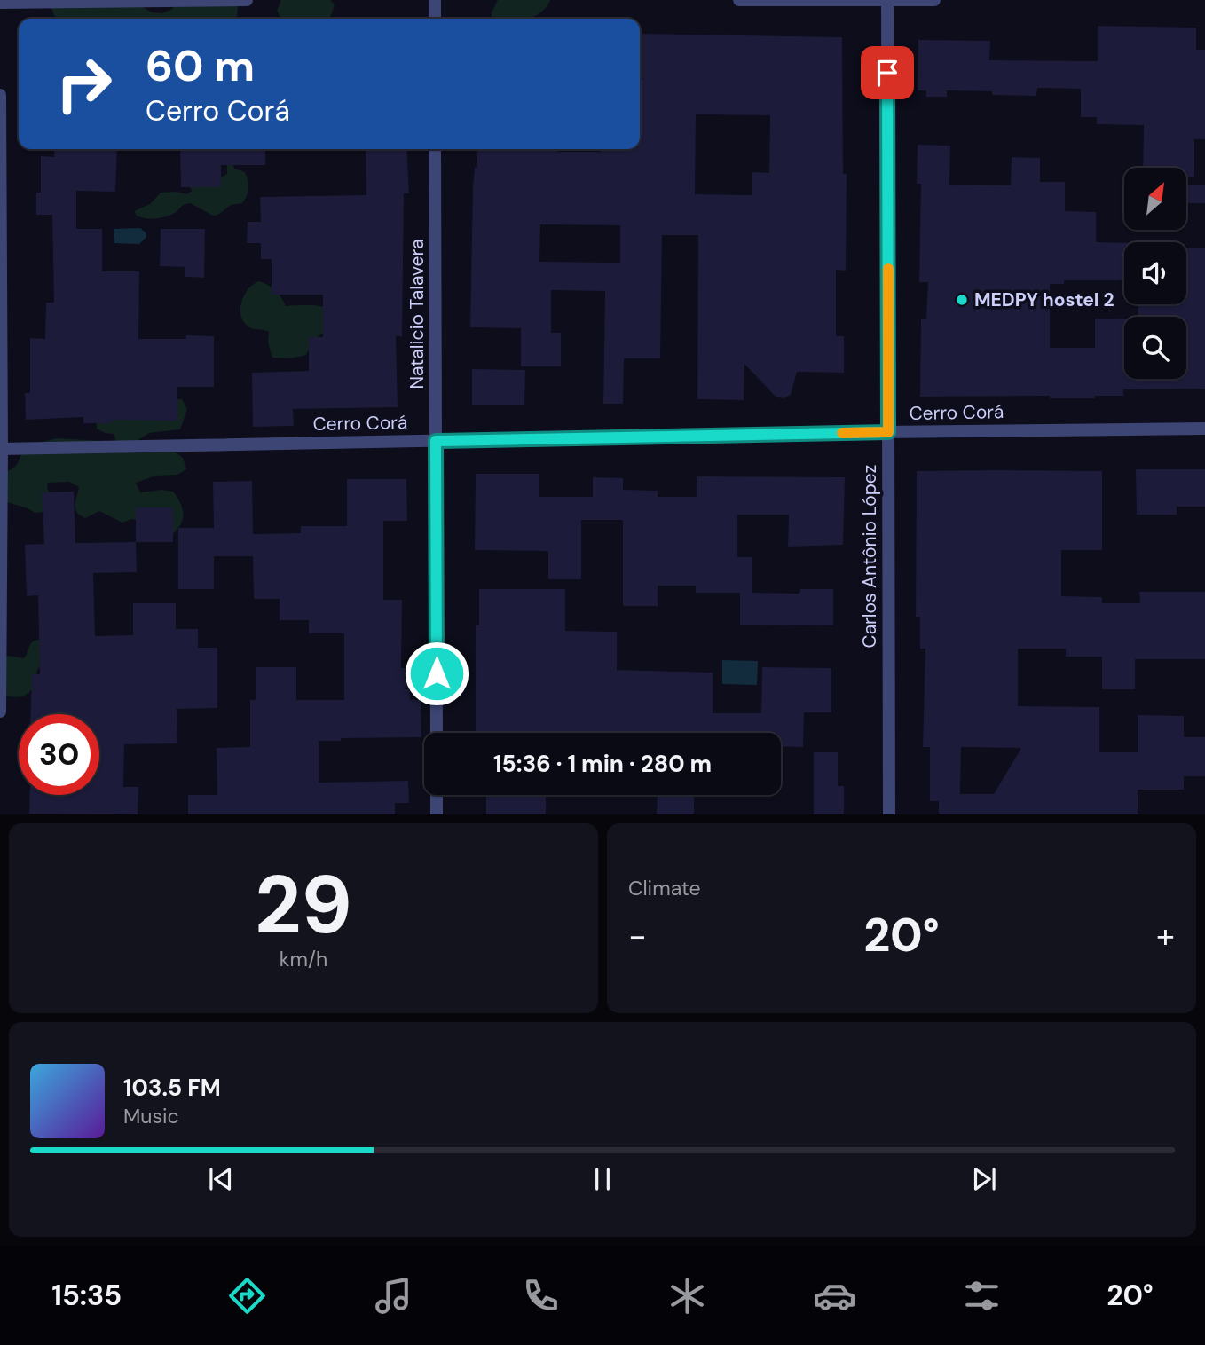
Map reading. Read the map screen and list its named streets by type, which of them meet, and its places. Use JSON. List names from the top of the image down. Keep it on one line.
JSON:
{"streets":{"street":["Natalicio Talavera","Cerro Corá","Carlos Antônio López"]},"crossings":[["Natalicio Talavera","Cerro Corá"],["Cerro Corá","Carlos Antônio López"]],"places":["MEDPY hostel 2"],"north":"top right","page":{"turn":["60 m","Cerro Corá"],"limit":"30","trip":"15:36 · 1 min · 280 m","tile":[["29","km/h"],"Climate"],"heat":["−","20°","+"],"song":["103.5 FM","Music"],"tabs":["15:35","20°"]}}
